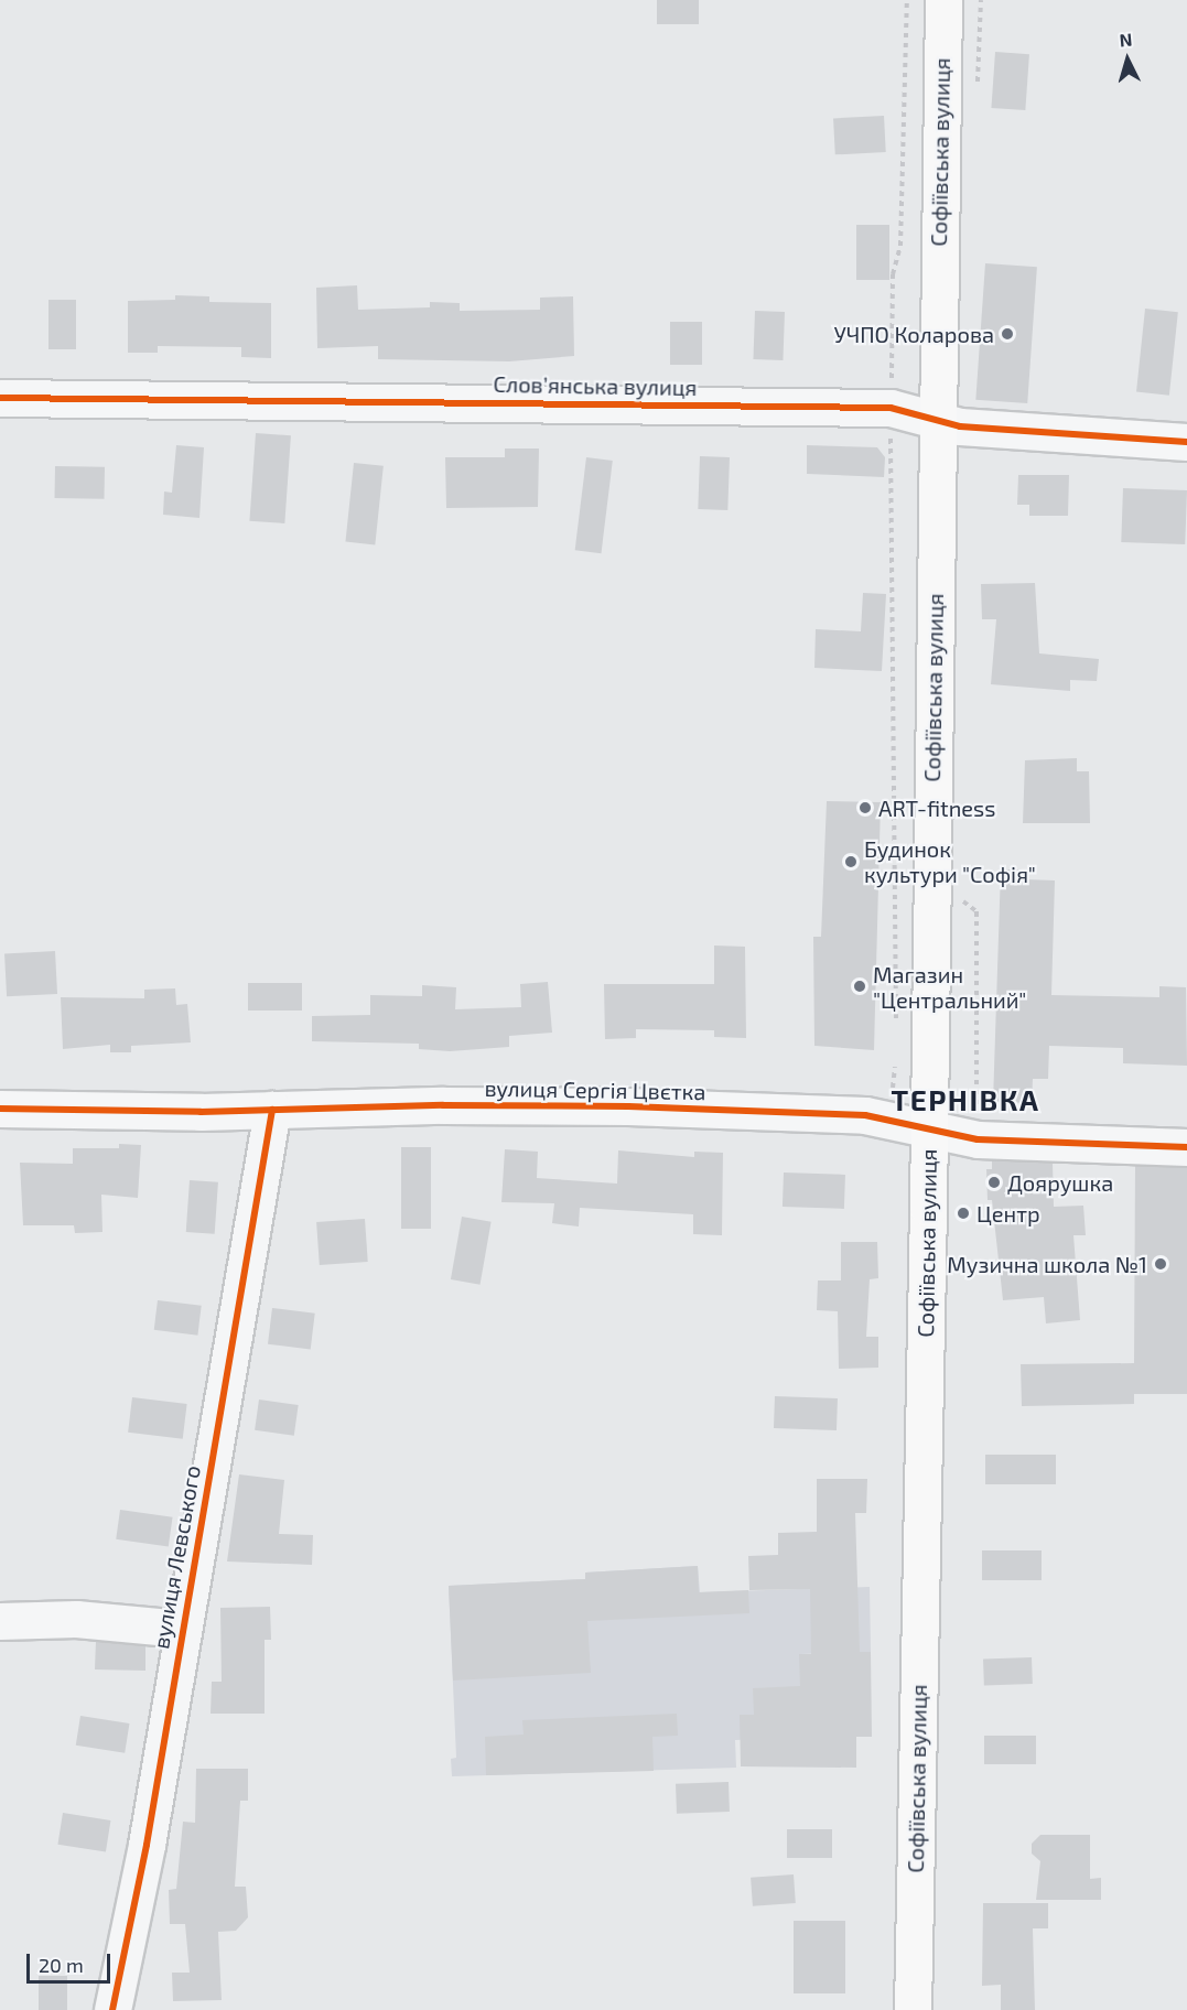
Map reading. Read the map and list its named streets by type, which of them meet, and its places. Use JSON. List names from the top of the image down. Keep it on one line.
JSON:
{"streets":{"main road":["Софіївська вулиця"],"street":["Словʼянська вулиця","вулиця Сергія Цвєтка","вулиця Левського"]},"crossings":[["Софіївська вулиця","Словʼянська вулиця"],["Софіївська вулиця","вулиця Сергія Цвєтка"],["вулиця Сергія Цвєтка","вулиця Левського"]],"districts":["ТЕРНІВКА"],"places":["УЧПО Коларова","ART-fitness","Будинок культури \"Софія\"","Магазин \"Центральний\"","Доярушка","Центр","Музична школа №1"],"scale_bar":"20 m","north":"top"}
